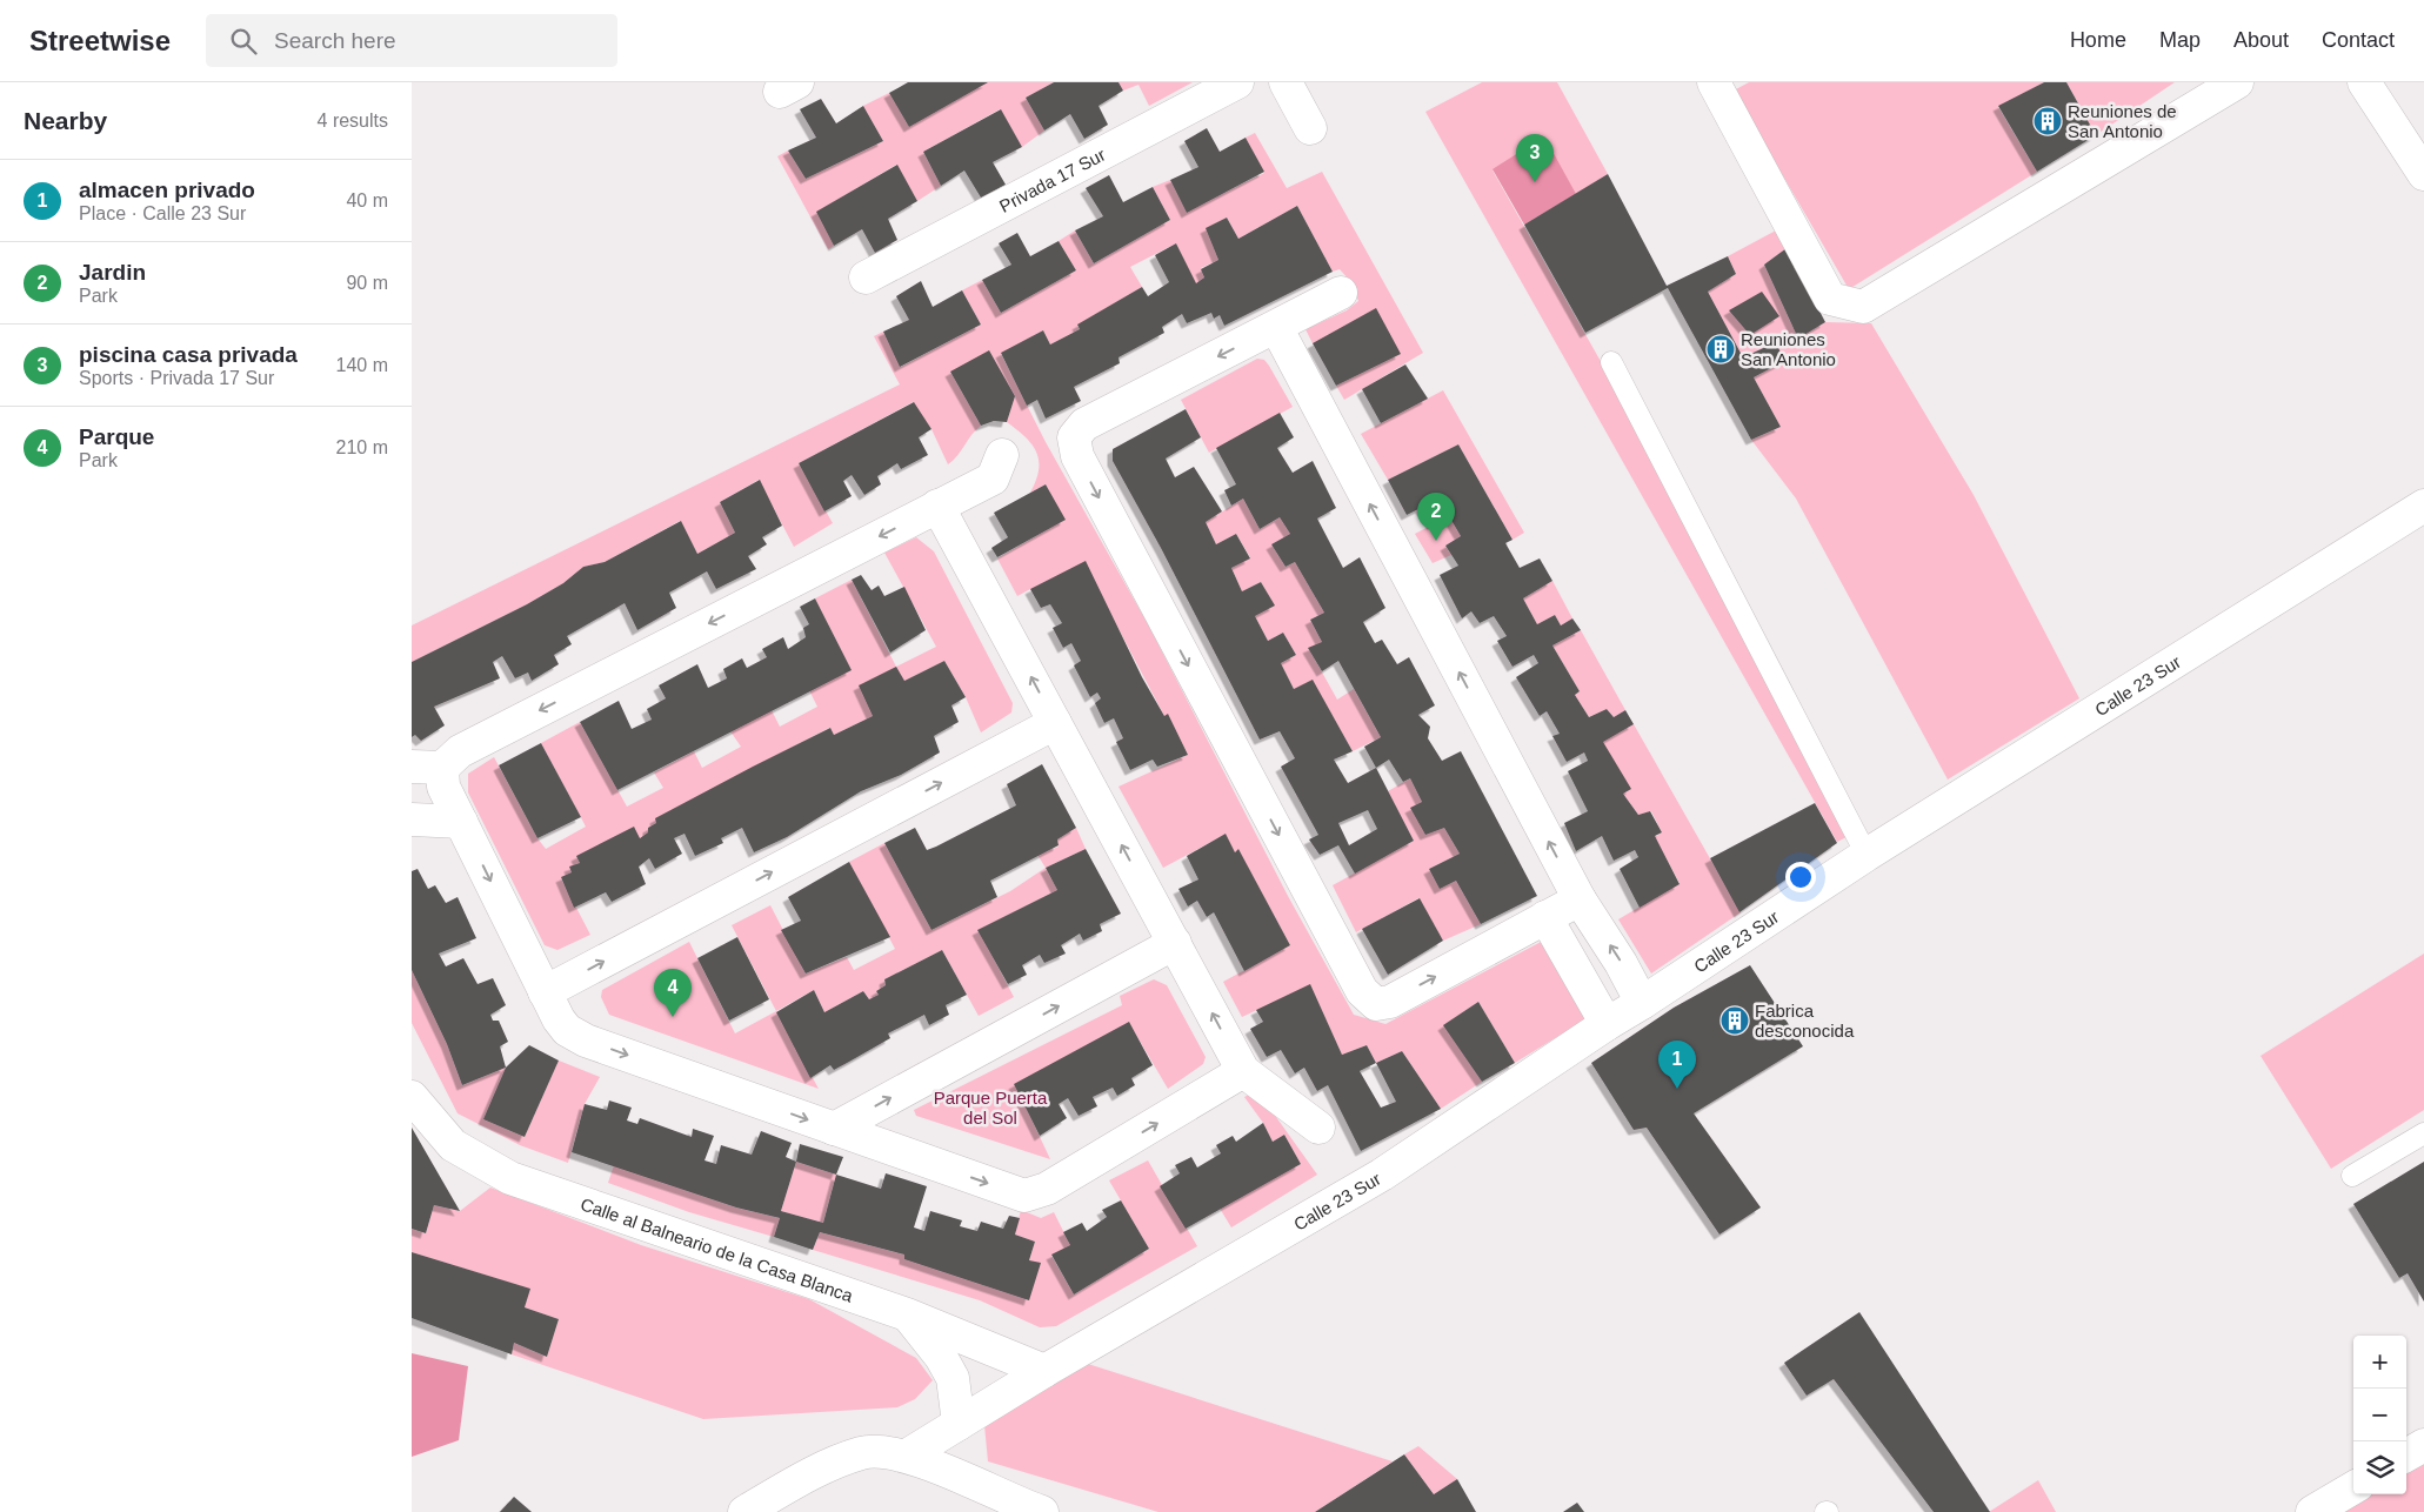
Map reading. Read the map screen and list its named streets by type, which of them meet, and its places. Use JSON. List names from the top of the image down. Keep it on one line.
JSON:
{"streets":{"street":["Privada 17 Sur","Calle 23 Sur","Calle al Balneario de la Casa Blanca"]},"crossings":[["Calle 23 Sur","Calle al Balneario de la Casa Blanca"]],"parks":["Parque Puerta del Sol"],"places":{"building":["Reuniones de San Antonio","Reuniones San Antonio","Fabrica desconocida"]},"page":{"header":"Streetwise","search":"Search here","nav":["Home","Map","About","Contact"],"heading":["Nearby","4 results"],"pins":["3","2","4","1"],"list":[{"mark":"1","name":"almacen privado","note":"Place · Calle 23 Sur","value":"40 m"},{"mark":"2","name":"Jardin","note":"Park","value":"90 m"},{"mark":"3","name":"piscina casa privada","note":"Sports · Privada 17 Sur","value":"140 m"},{"mark":"4","name":"Parque","note":"Park","value":"210 m"}],"map_buttons":["+","−"]}}
